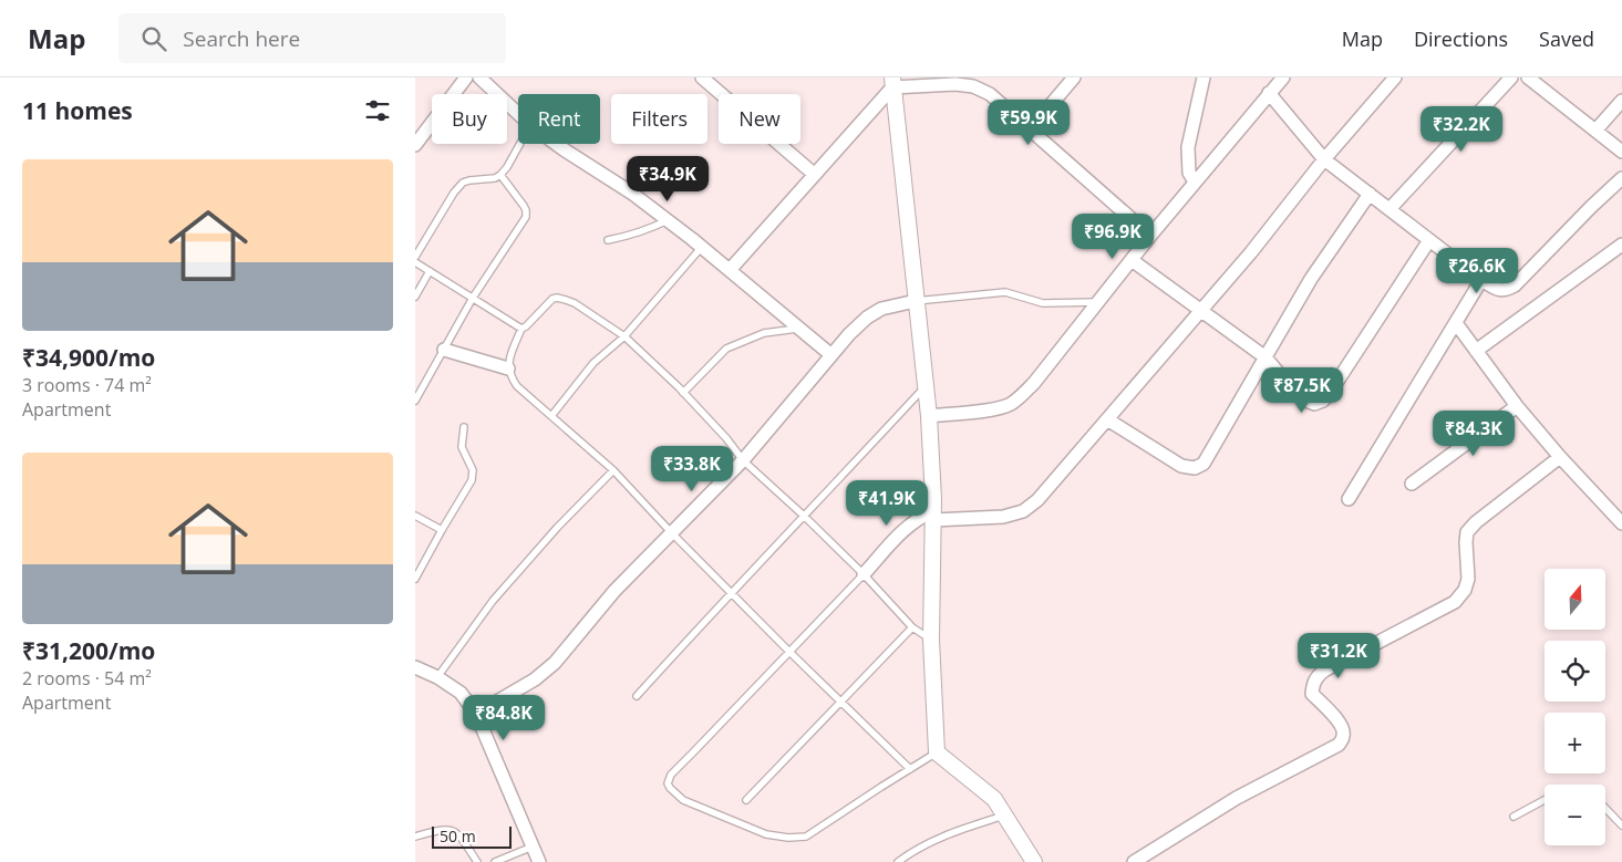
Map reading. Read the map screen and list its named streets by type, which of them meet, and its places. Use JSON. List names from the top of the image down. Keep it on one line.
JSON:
{"scale_bar":"50 m","north":"top","page":{"header":"Map","search":"Search here","nav":["Map","Directions","Saved"],"heading":"11 homes","chip":["Buy","Rent","Filters","New"],"price":["₹59.9K","₹32.2K","₹34.9K","₹96.9K","₹26.6K","₹87.5K","₹84.3K","₹33.8K","₹41.9K","₹31.2K","₹84.8K"],"list":[{"name":"₹34,900/mo","note":"3 rooms · 74 m² · Apartment"},{"name":"₹31,200/mo","note":"2 rooms · 54 m² · Apartment"}],"map_buttons":["+","−"],"scale":"50 m"}}
